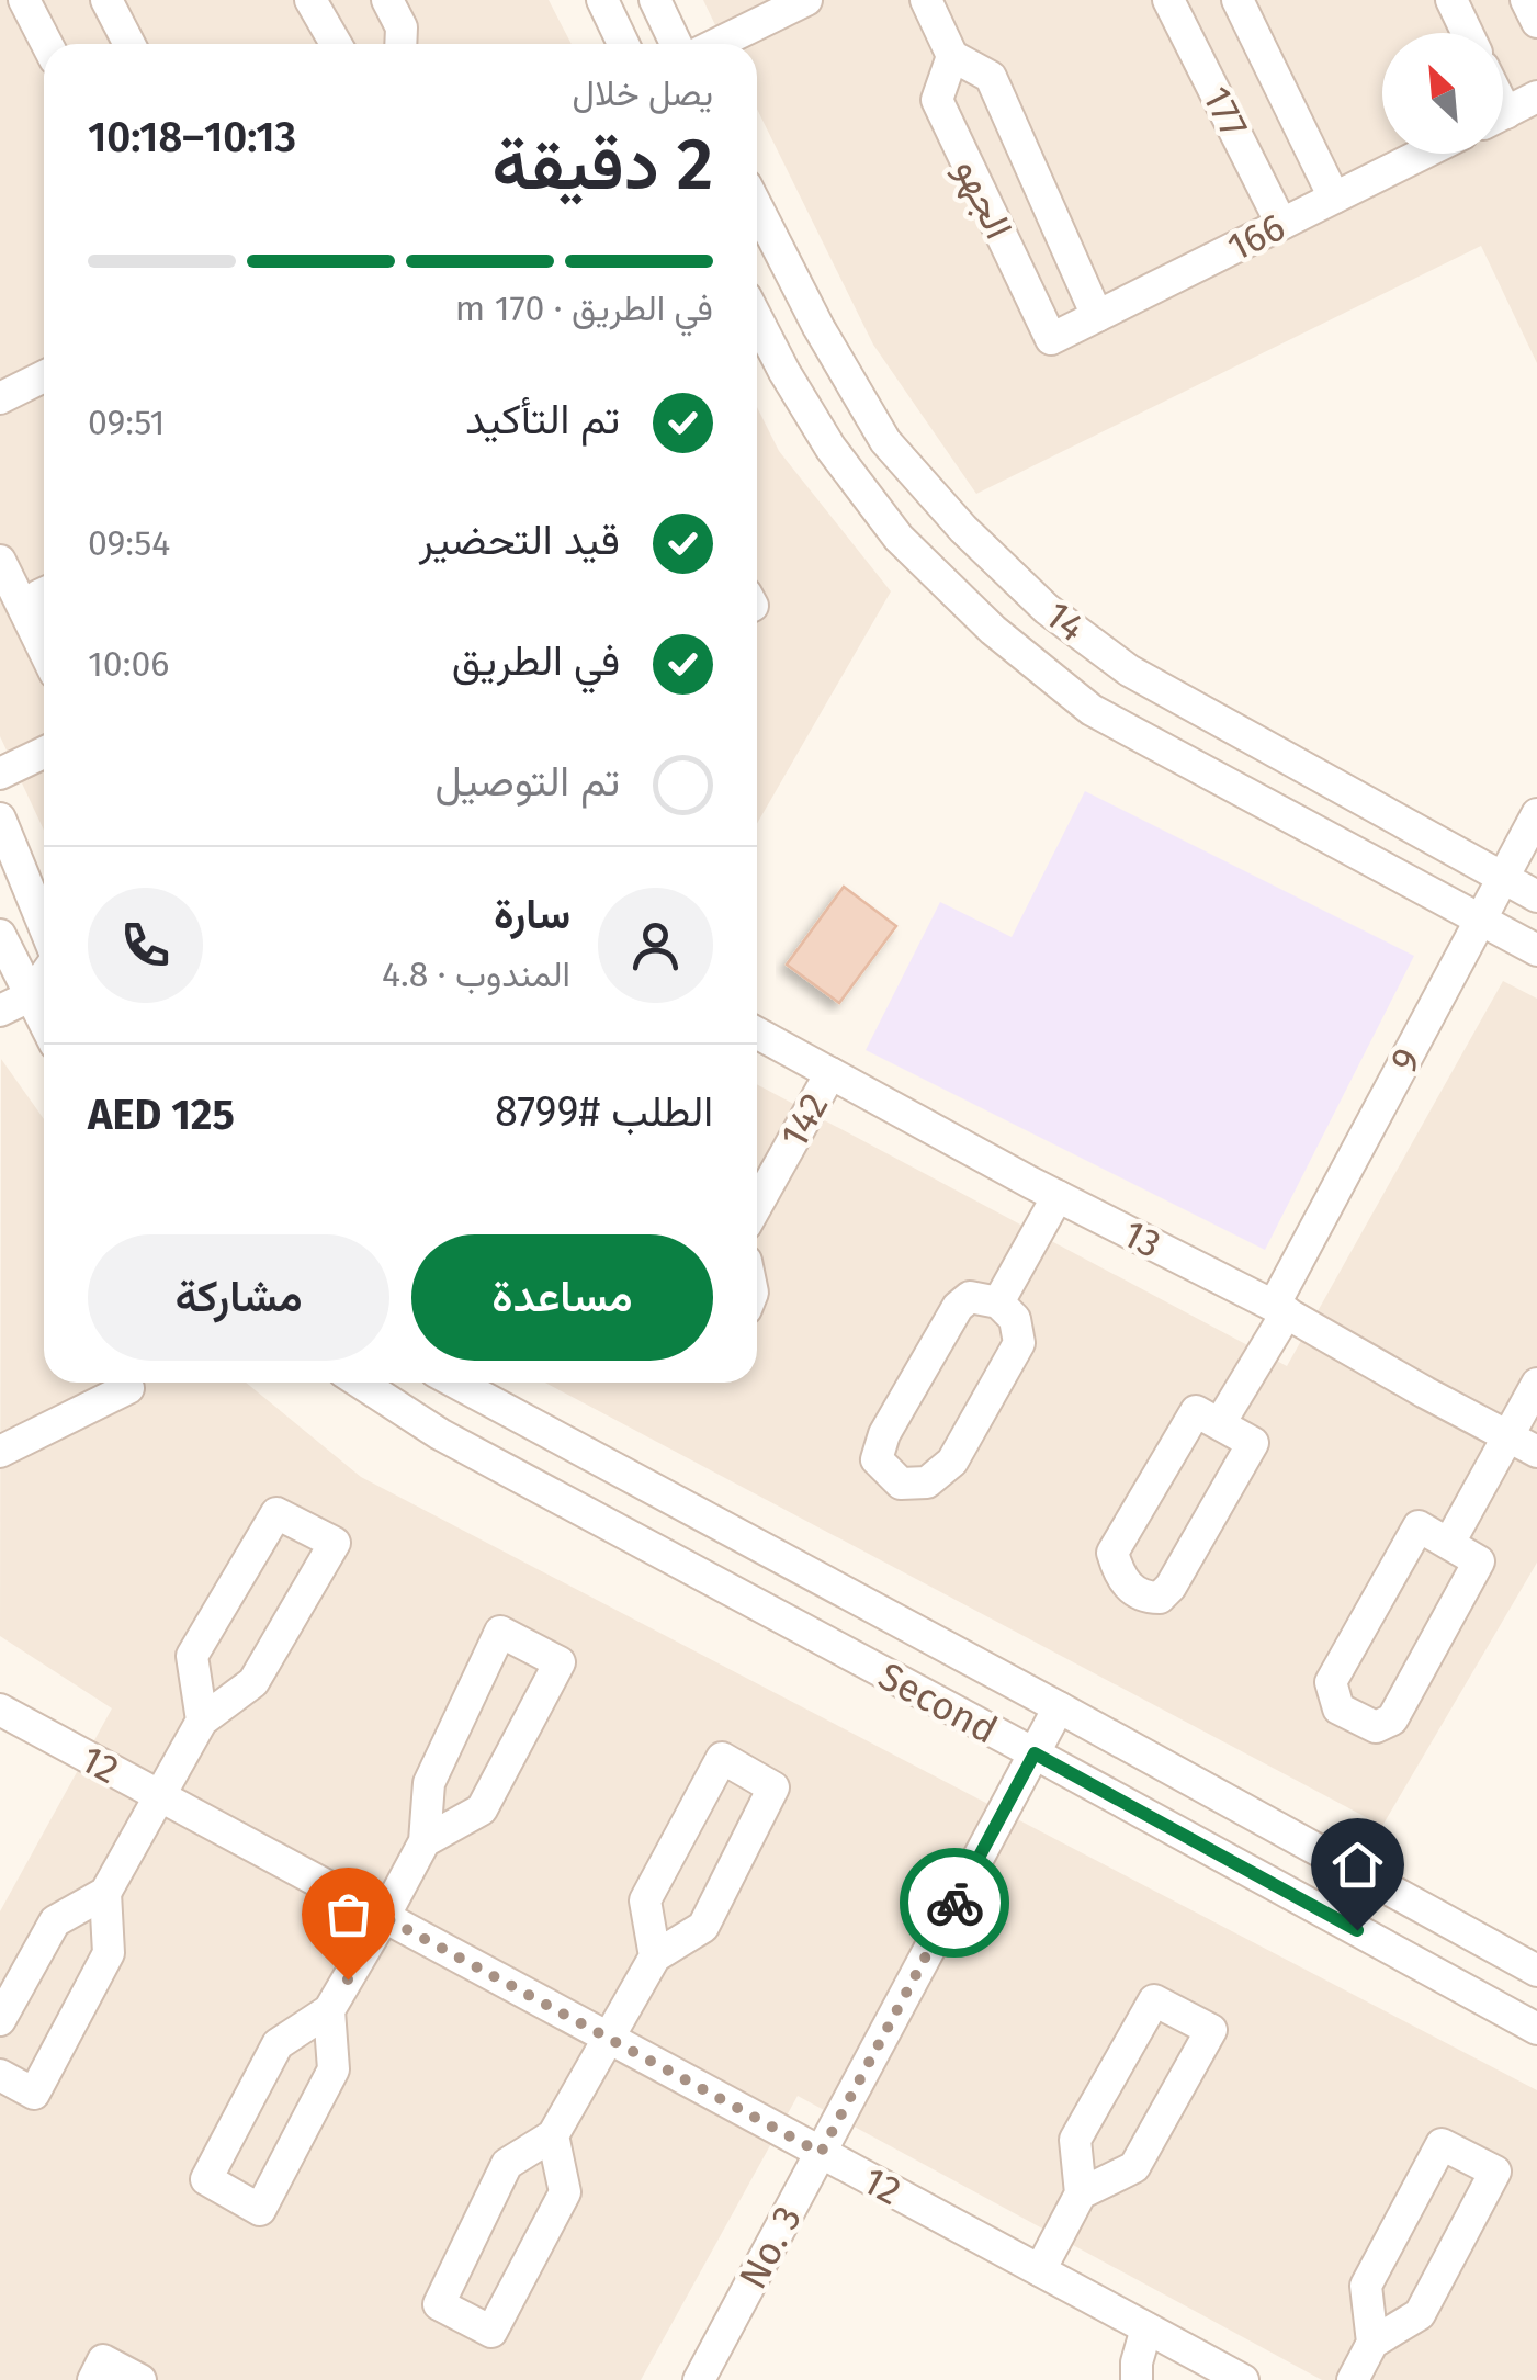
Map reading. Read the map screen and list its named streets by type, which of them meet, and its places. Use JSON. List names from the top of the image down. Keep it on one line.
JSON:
{"streets":{"street":["177","الجهو","166","14","9","142","13","Second","12","No. 3"]},"crossings":[["177","166"],["الجهو","166"],["14","9"],["9","13"],["142","13"],["Second","No. 3"],["12","No. 3"]],"north":"top left","page":{"heading":["2 دقيقة","يصل خلال","10:13–10:18"],"panel":["سارة","المندوب · 4.8","الطلب #8799","AED 125"],"bar":"في الطريق · 170 m","list":[["تم التأكيد","09:51"],["قيد التحضير","09:54"],["في الطريق","10:06"],"تم التوصيل"],"buttons":["مساعدة","مشاركة"]}}
